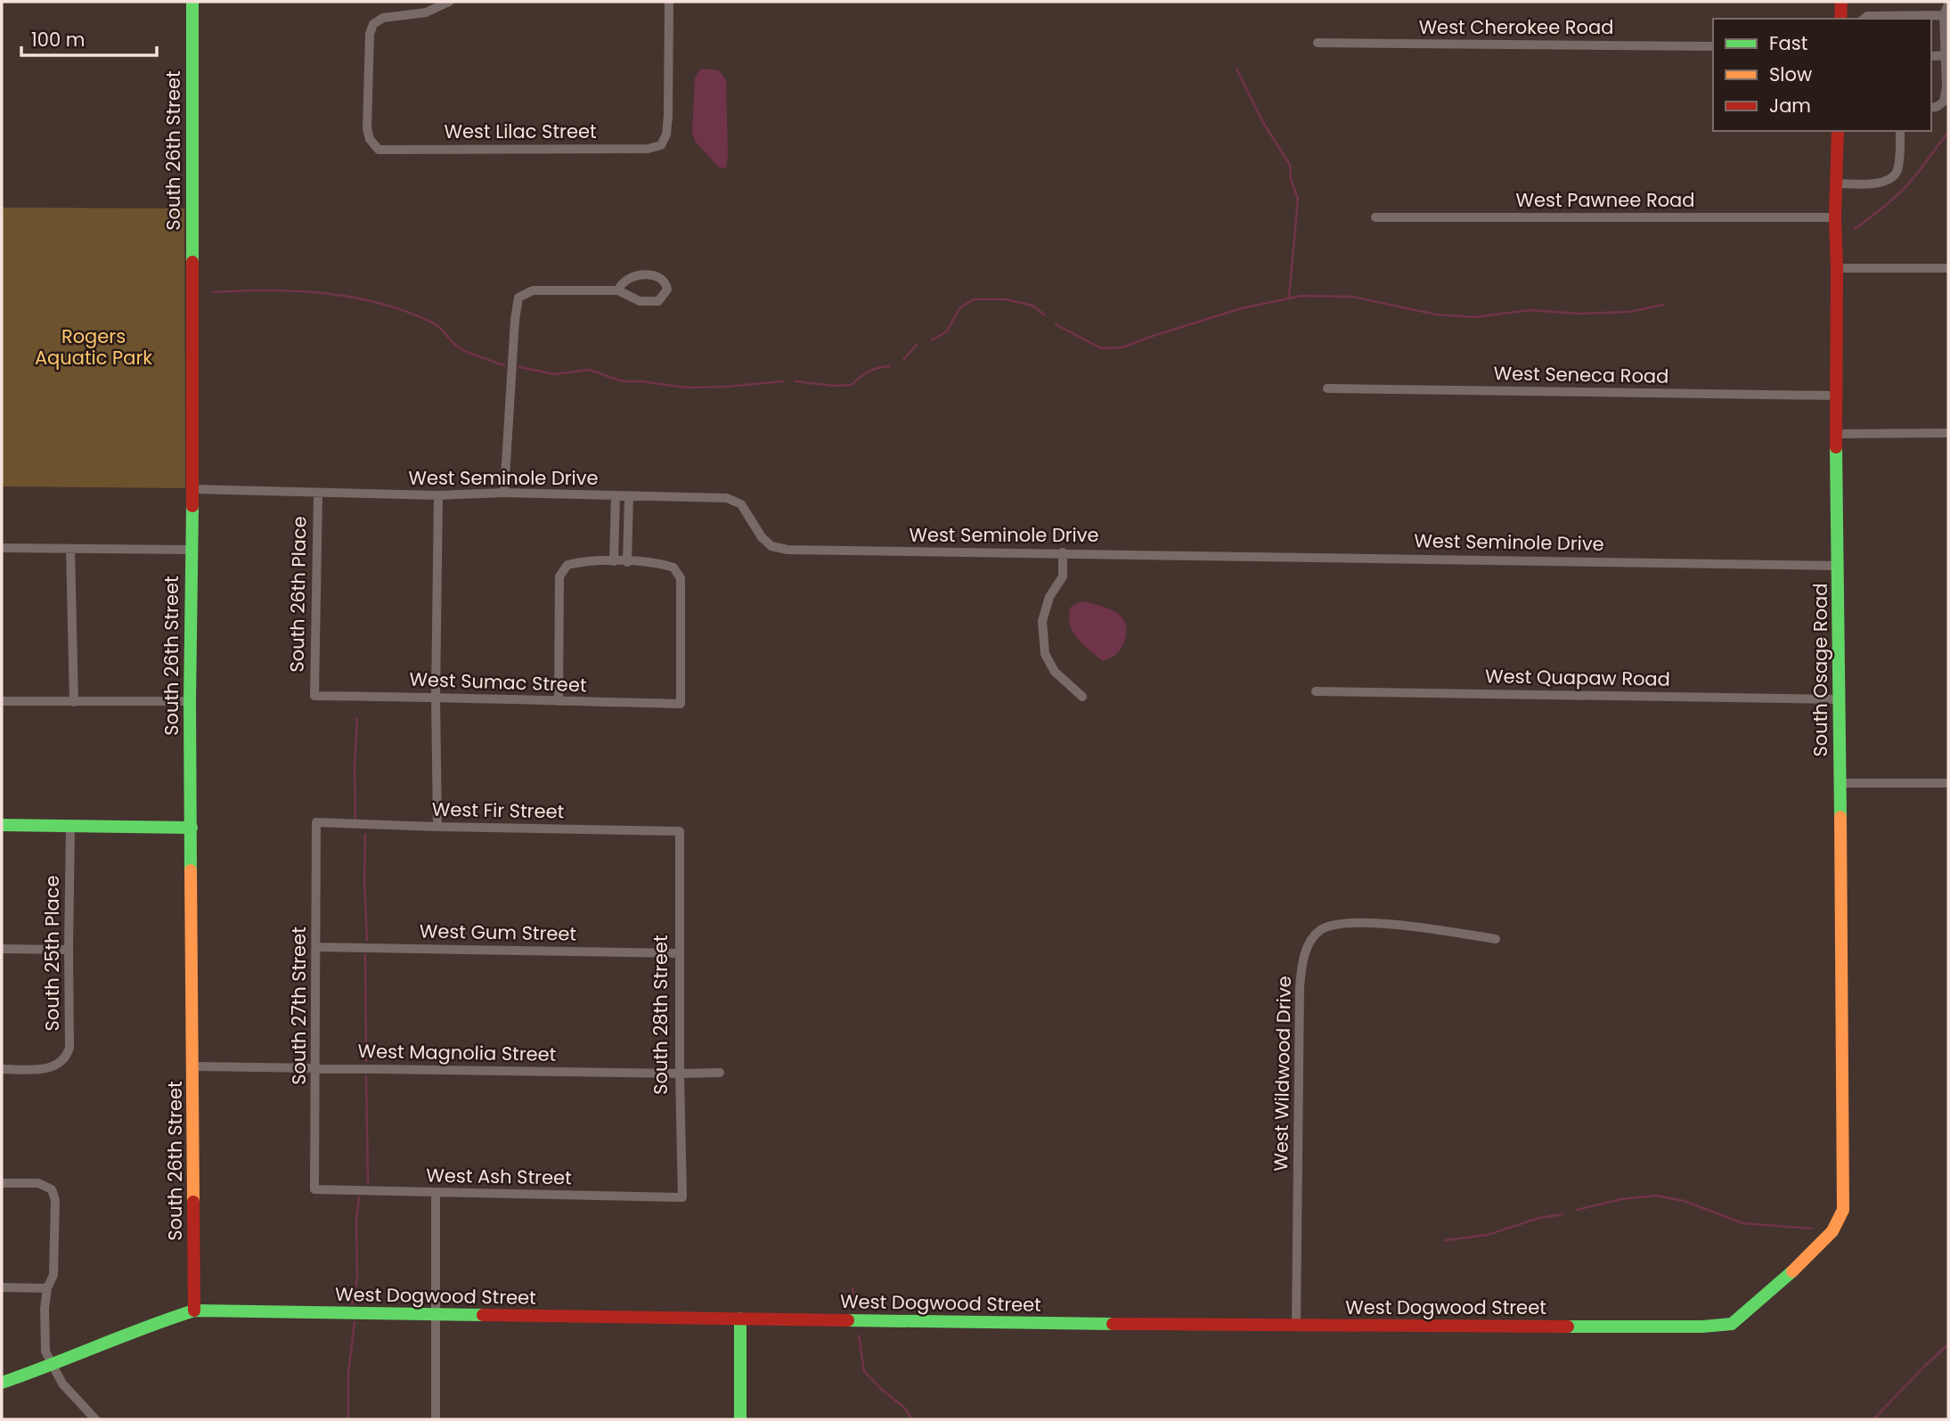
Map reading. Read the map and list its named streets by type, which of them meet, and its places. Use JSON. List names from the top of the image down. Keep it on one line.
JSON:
{"streets":{"street":["West Cherokee Road","West Lilac Street","South 26th Street","West Pawnee Road","West Seneca Road","West Seminole Drive","South 26th Place","South Osage Road","West Quapaw Road","West Sumac Street","West Fir Street","West Gum Street","South 25th Place","South 27th Street","South 28th Street","West Magnolia Street","West Wildwood Drive","West Ash Street","West Dogwood Street"]},"crossings":[["South 26th Street","West Seminole Drive"],["South 26th Street","West Magnolia Street"],["South 26th Street","West Dogwood Street"],["West Pawnee Road","South Osage Road"],["West Seneca Road","South Osage Road"],["West Seminole Drive","South 26th Place"],["West Seminole Drive","South Osage Road"],["South 26th Place","West Sumac Street"],["South Osage Road","West Quapaw Road"],["South Osage Road","West Dogwood Street"],["West Fir Street","South 27th Street"],["West Fir Street","South 28th Street"],["West Gum Street","South 27th Street"],["West Gum Street","South 28th Street"],["South 27th Street","West Magnolia Street"],["South 27th Street","West Ash Street"],["South 28th Street","West Magnolia Street"],["South 28th Street","West Ash Street"],["West Wildwood Drive","West Dogwood Street"]],"parks":["Rogers Aquatic Park"],"legend":["Fast","Slow","Jam"],"scale_bar":"100 m"}
